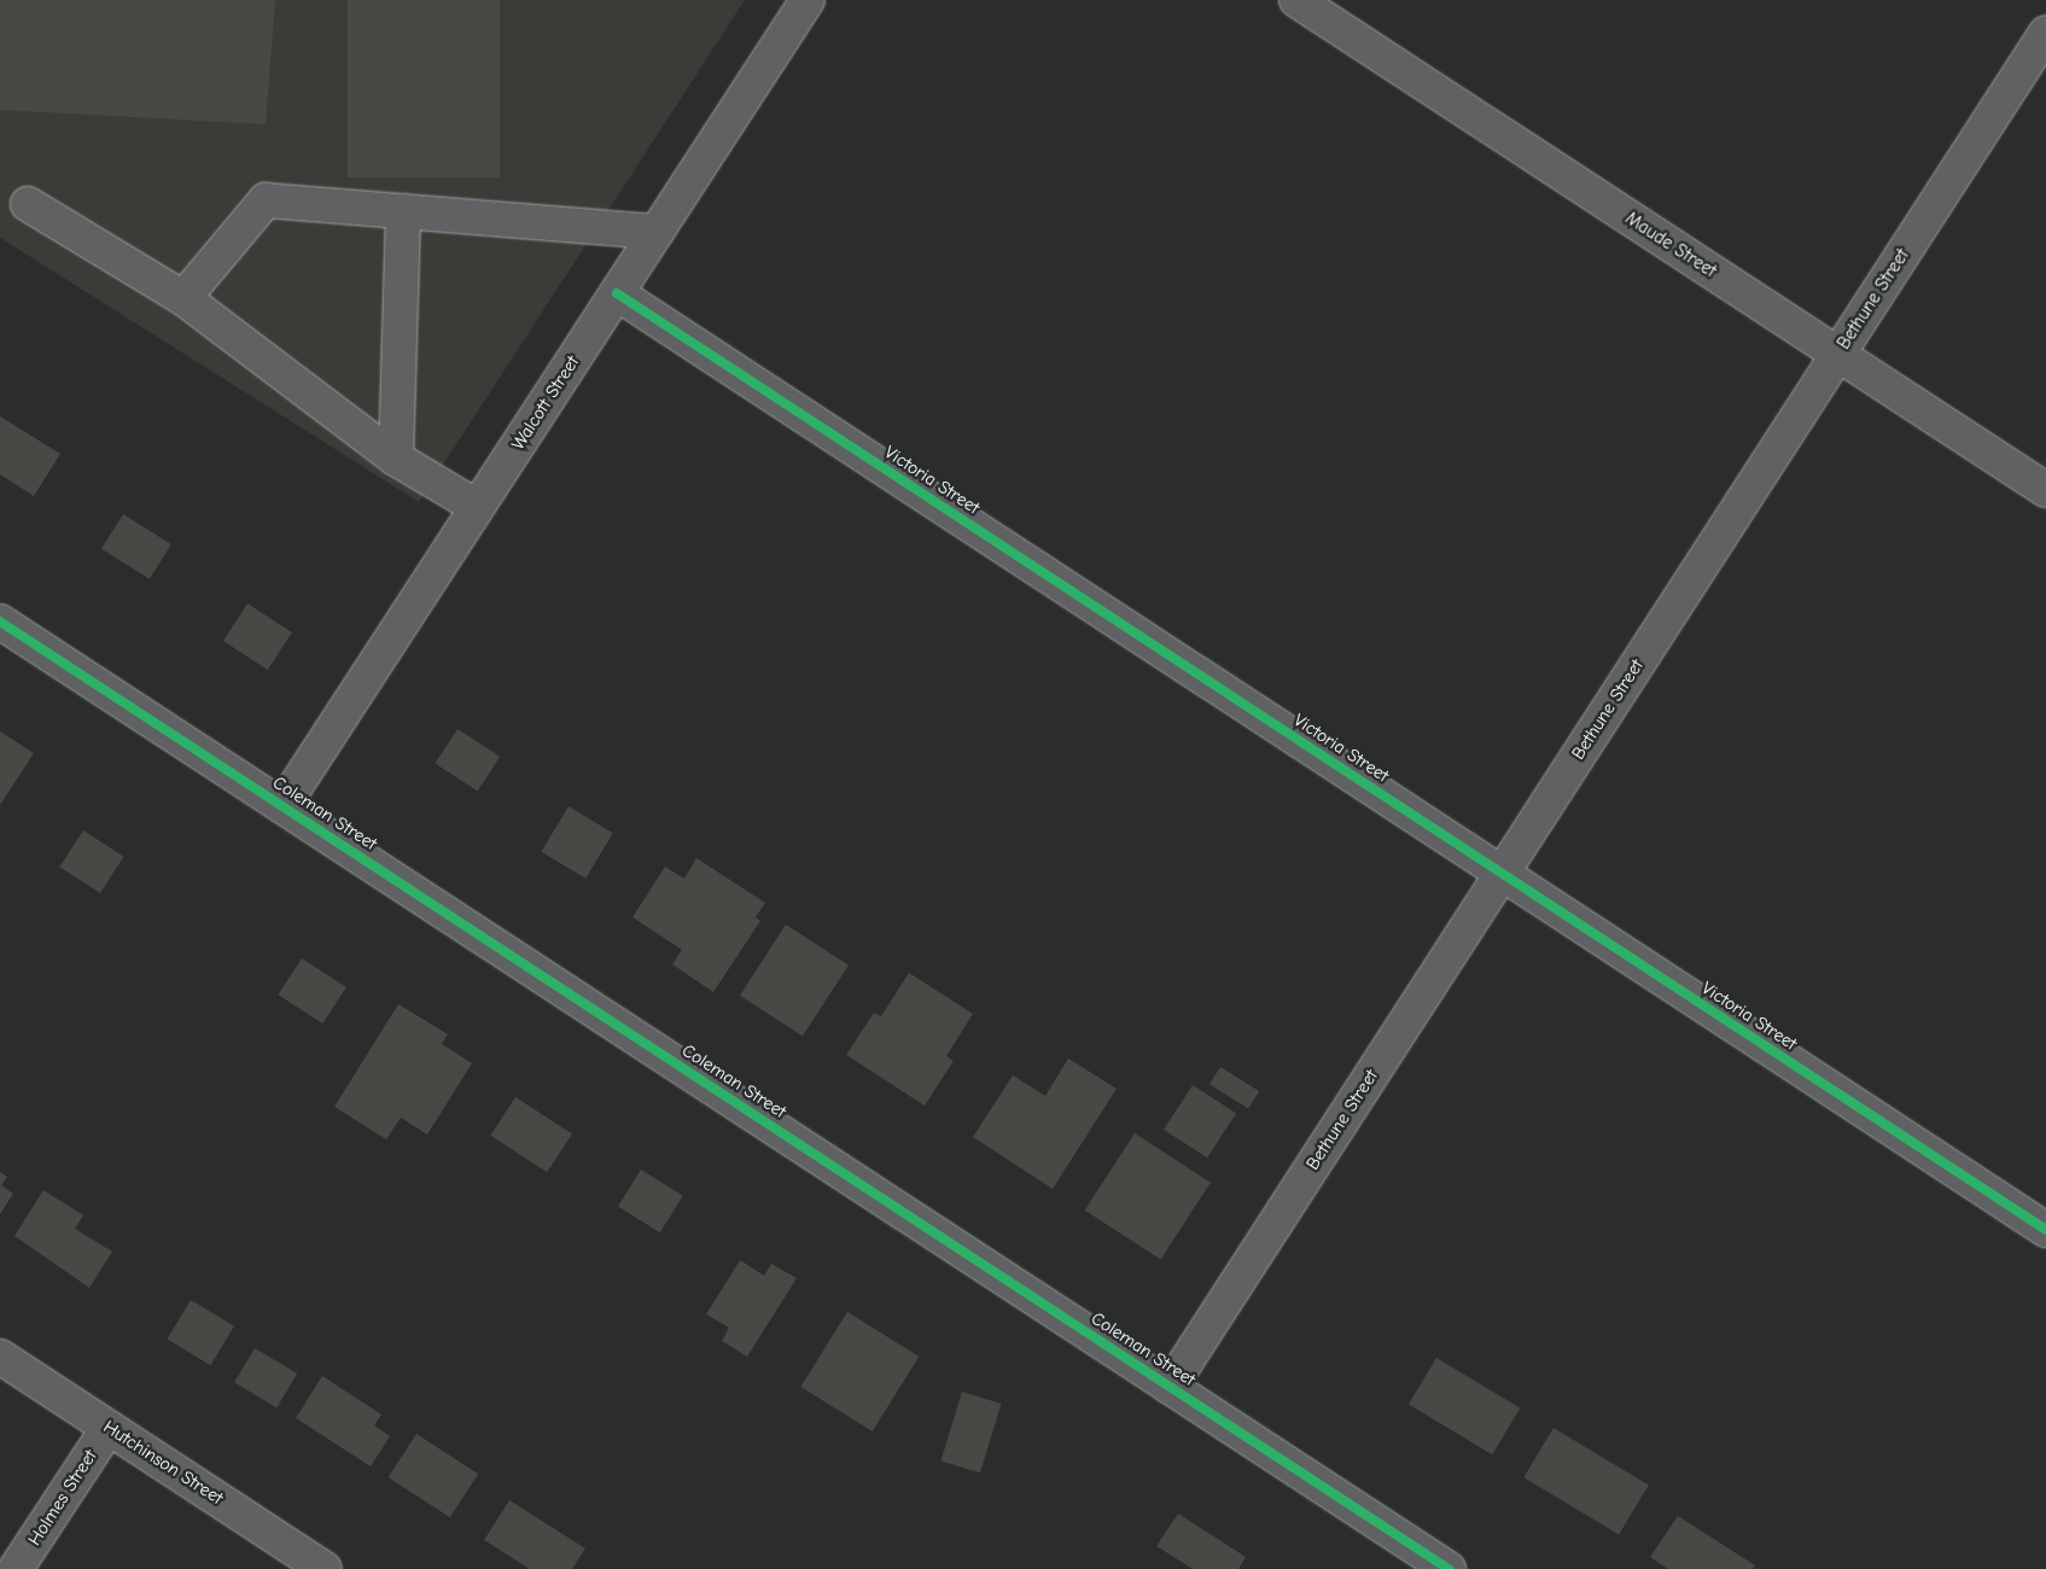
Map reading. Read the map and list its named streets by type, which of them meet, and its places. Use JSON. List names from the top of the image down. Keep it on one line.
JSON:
{"streets":{"street":["Maude Street","Bethune Street","Walcott Street","Victoria Street","Coleman Street","Hutchinson Street","Holmes Street"]},"crossings":[["Maude Street","Bethune Street"],["Bethune Street","Victoria Street"],["Bethune Street","Coleman Street"],["Walcott Street","Victoria Street"],["Walcott Street","Coleman Street"],["Hutchinson Street","Holmes Street"]]}
